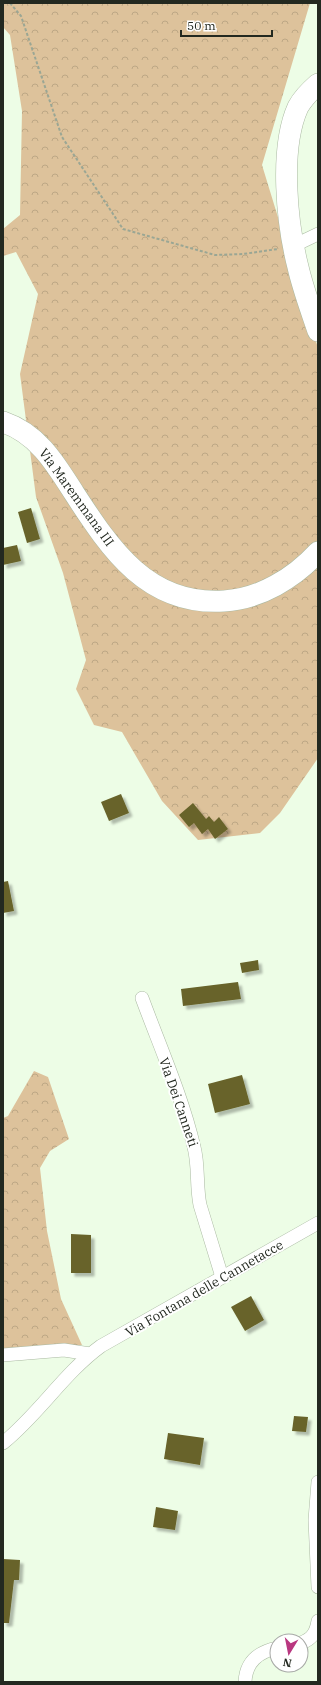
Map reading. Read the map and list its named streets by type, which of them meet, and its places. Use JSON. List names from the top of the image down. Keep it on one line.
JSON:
{"streets":{"main road":["Via Maremmana III"],"street":["Via Dei Canneti","Via Fontana delle Cannetacce"]},"crossings":[["Via Dei Canneti","Via Fontana delle Cannetacce"]],"scale_bar":"50 m","north":"bottom"}
